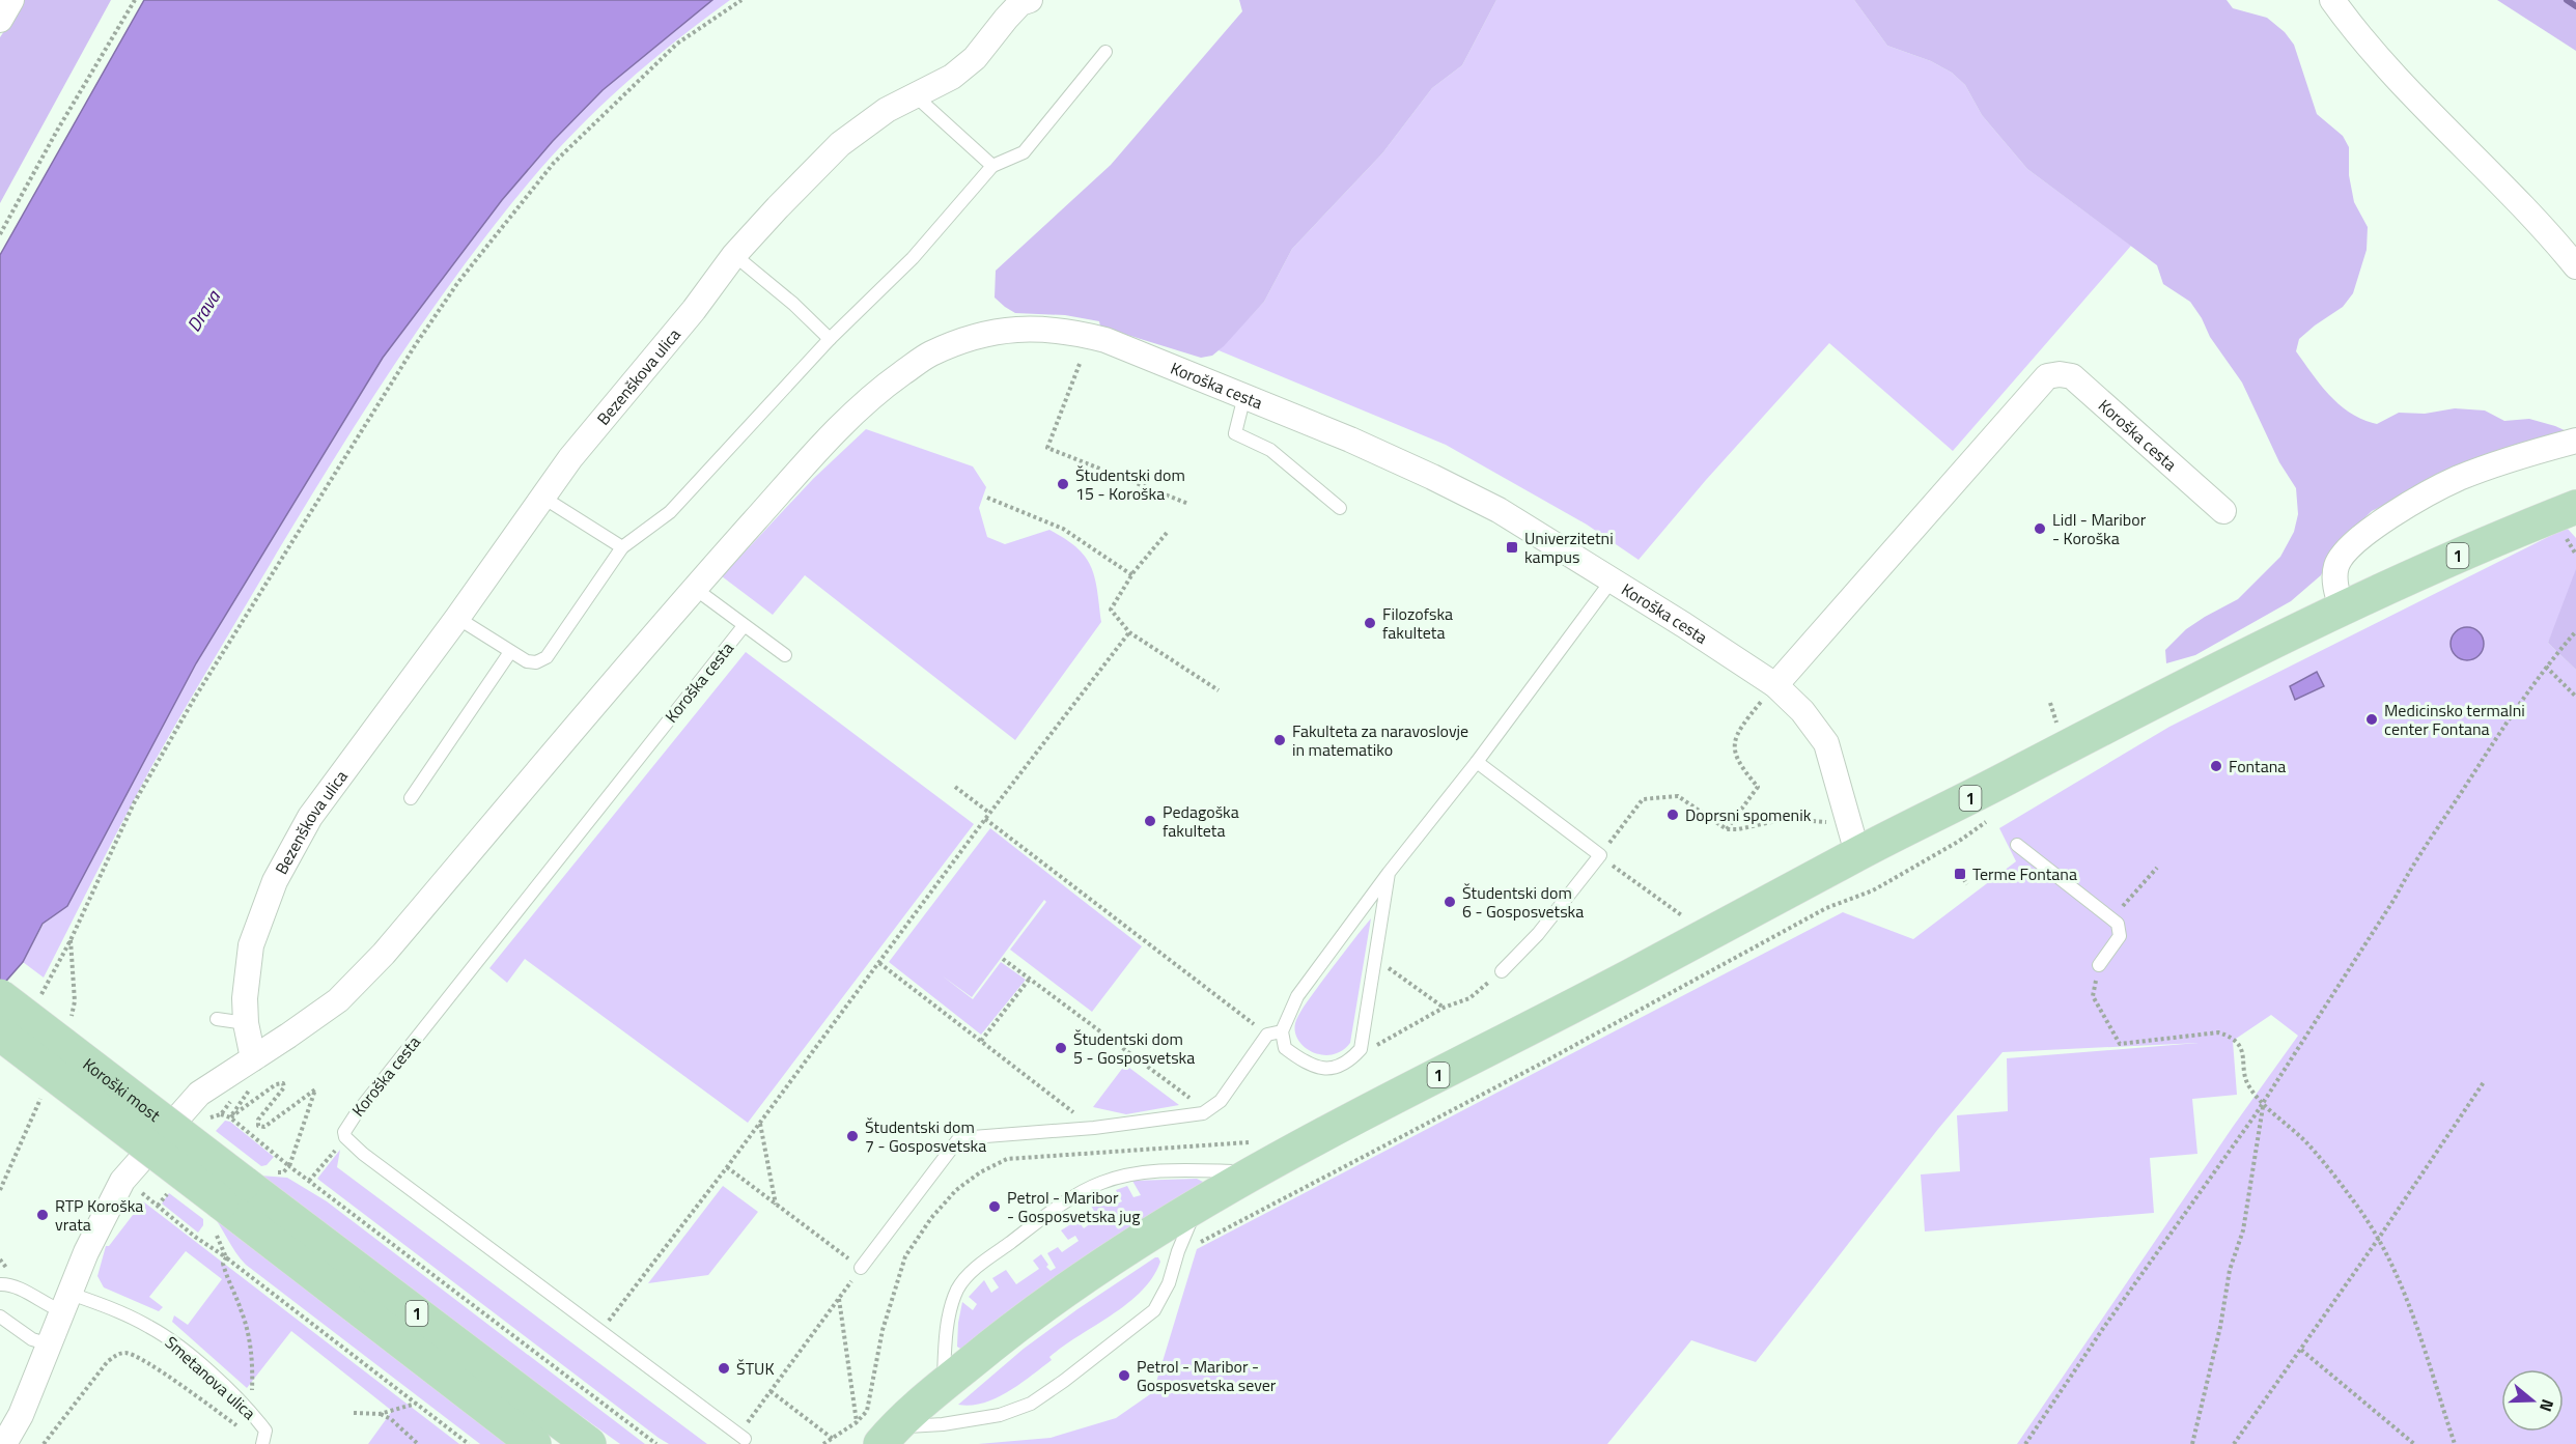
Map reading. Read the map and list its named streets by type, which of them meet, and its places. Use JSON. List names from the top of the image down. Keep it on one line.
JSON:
{"streets":{"main road":["1","Koroški most"],"street":["Bezenškova ulica","Koroška cesta"],"lane":["Smetanova ulica"]},"crossings":[["Bezenškova ulica","Koroška cesta"],["Koroška cesta","1"],["Koroška cesta","Smetanova ulica"],["1","Koroški most"]],"water":["Drava"],"places":{"other":["Študentski dom 15 - Koroška","Lidl - Maribor - Koroška","Filozofska fakulteta","Medicinsko termalni center Fontana","Fakulteta za naravoslovje in matematiko","Fontana","Doprsni spomenik","Pedagoška fakulteta","Študentski dom 6 - Gosposvetska","Študentski dom 5 - Gosposvetska","Študentski dom 7 - Gosposvetska","Petrol - Maribor - Gosposvetska jug","RTP Koroška vrata","ŠTUK","Petrol - Maribor - Gosposvetska sever"],"transit":["Univerzitetni kampus","Terme Fontana"]},"north":"right"}
